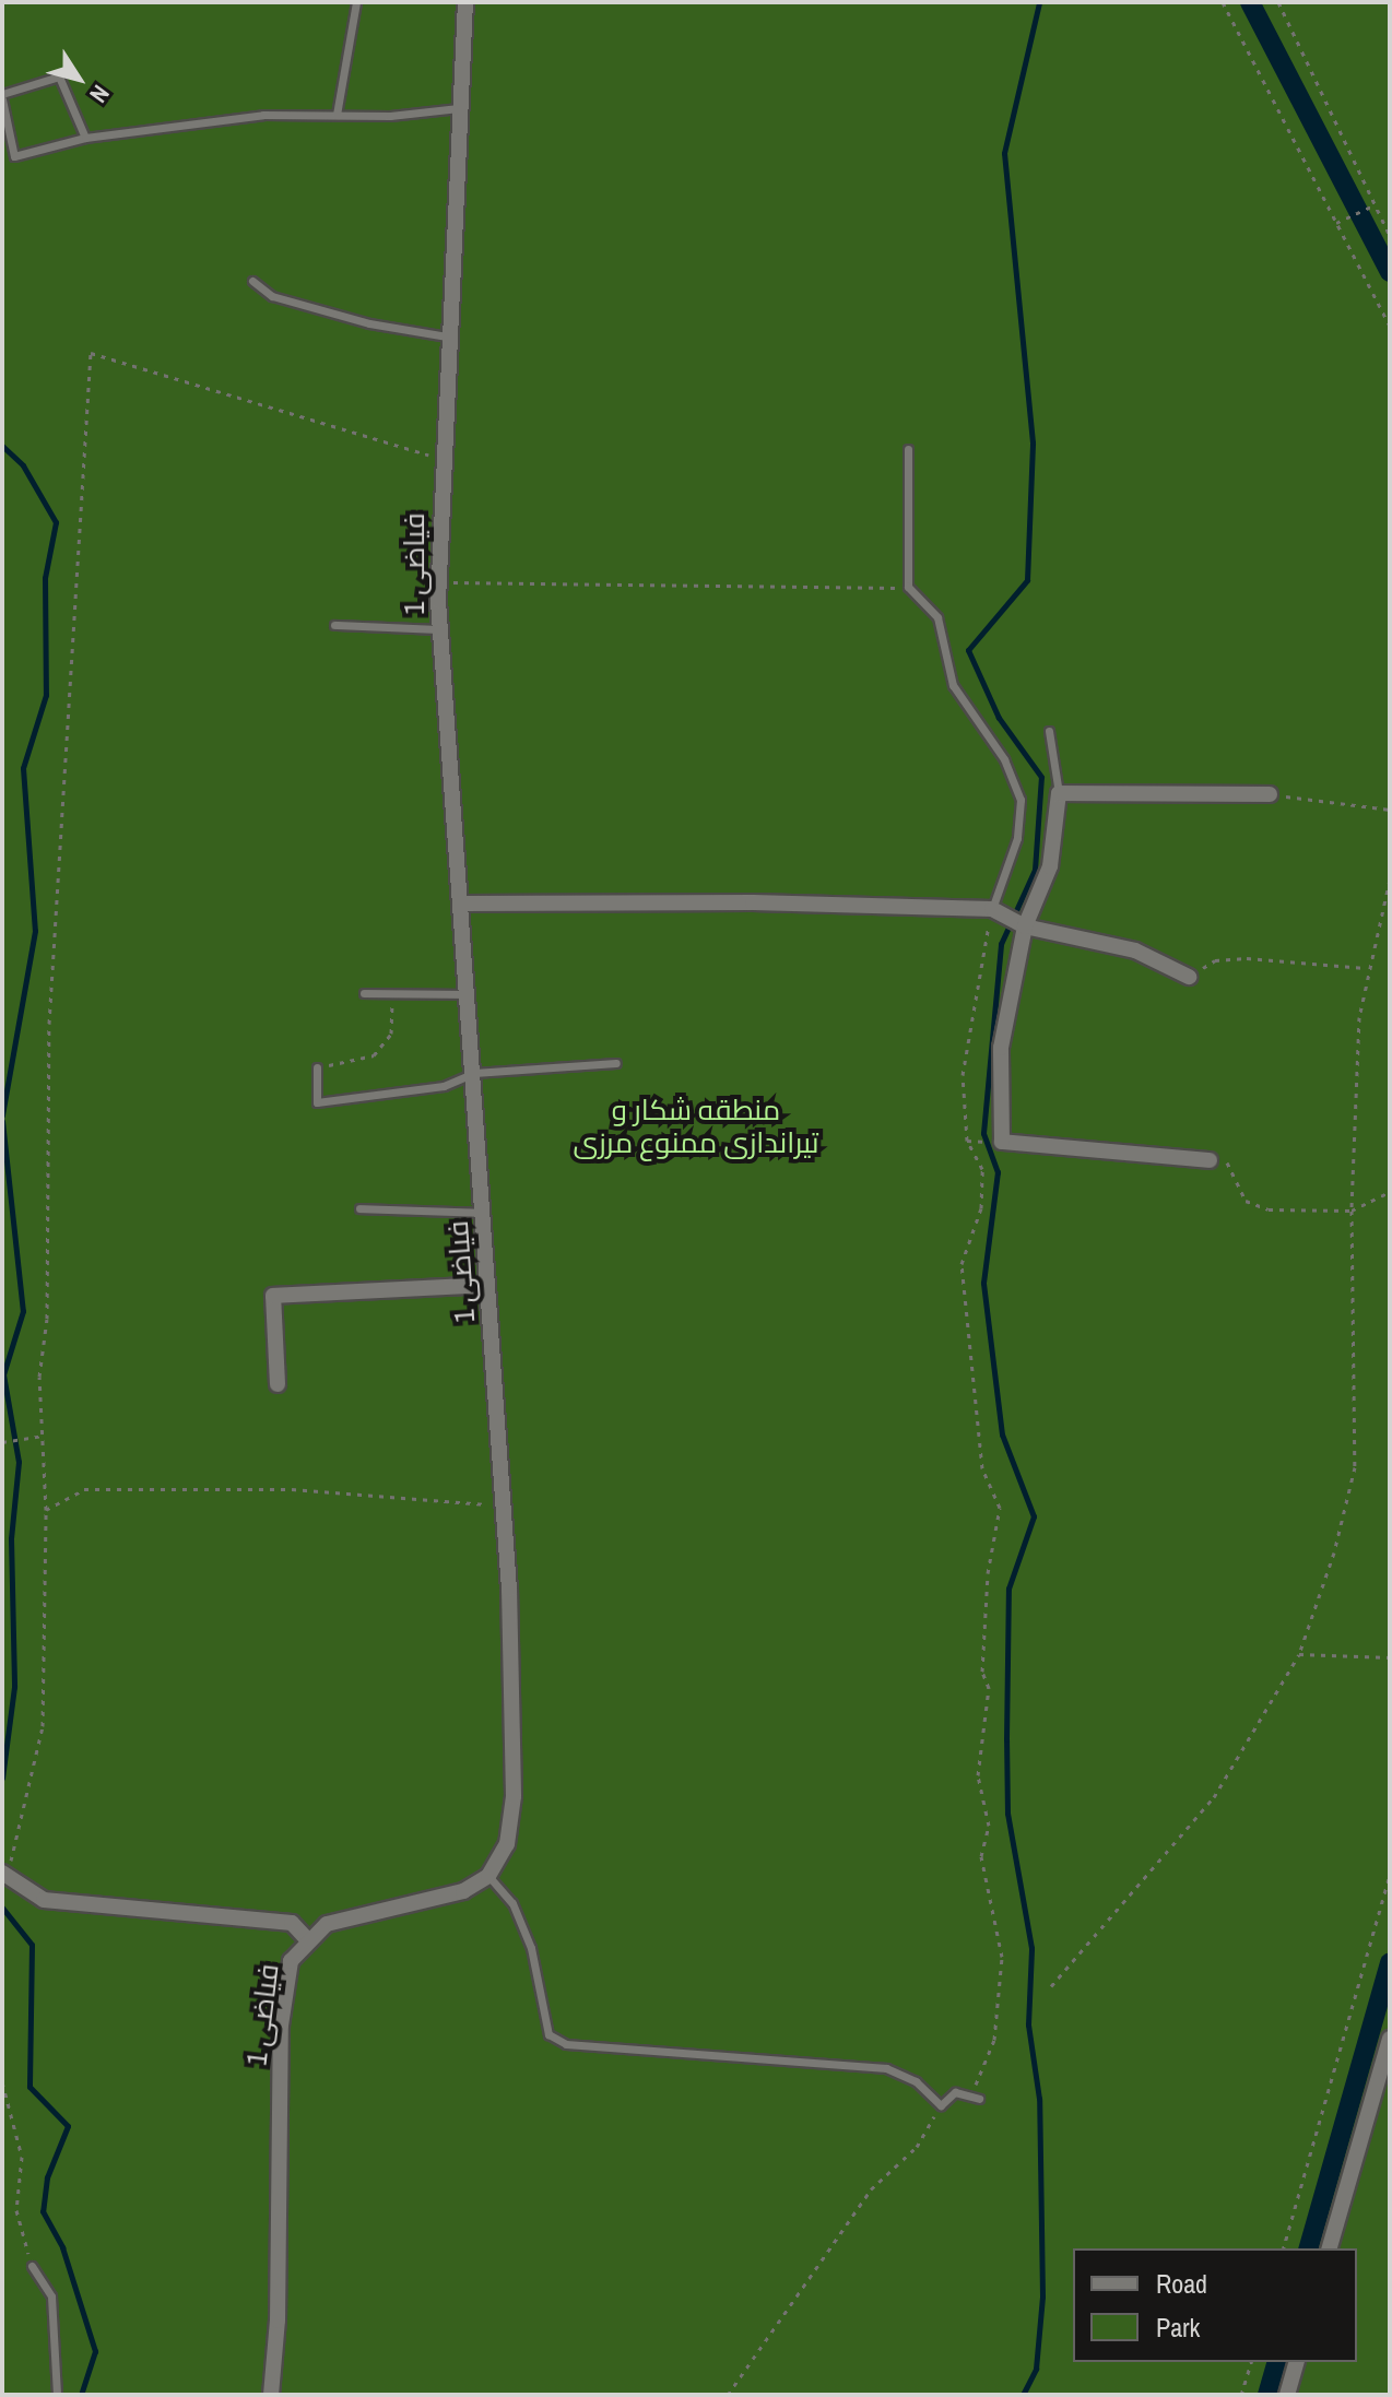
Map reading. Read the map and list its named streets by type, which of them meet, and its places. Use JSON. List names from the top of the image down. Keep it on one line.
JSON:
{"streets":{"street":["فیاضی 1"]},"parks":["منطقه شکار و تیراندازی ممنوع مرزی"],"legend":["Road","Park"],"north":"bottom right"}
